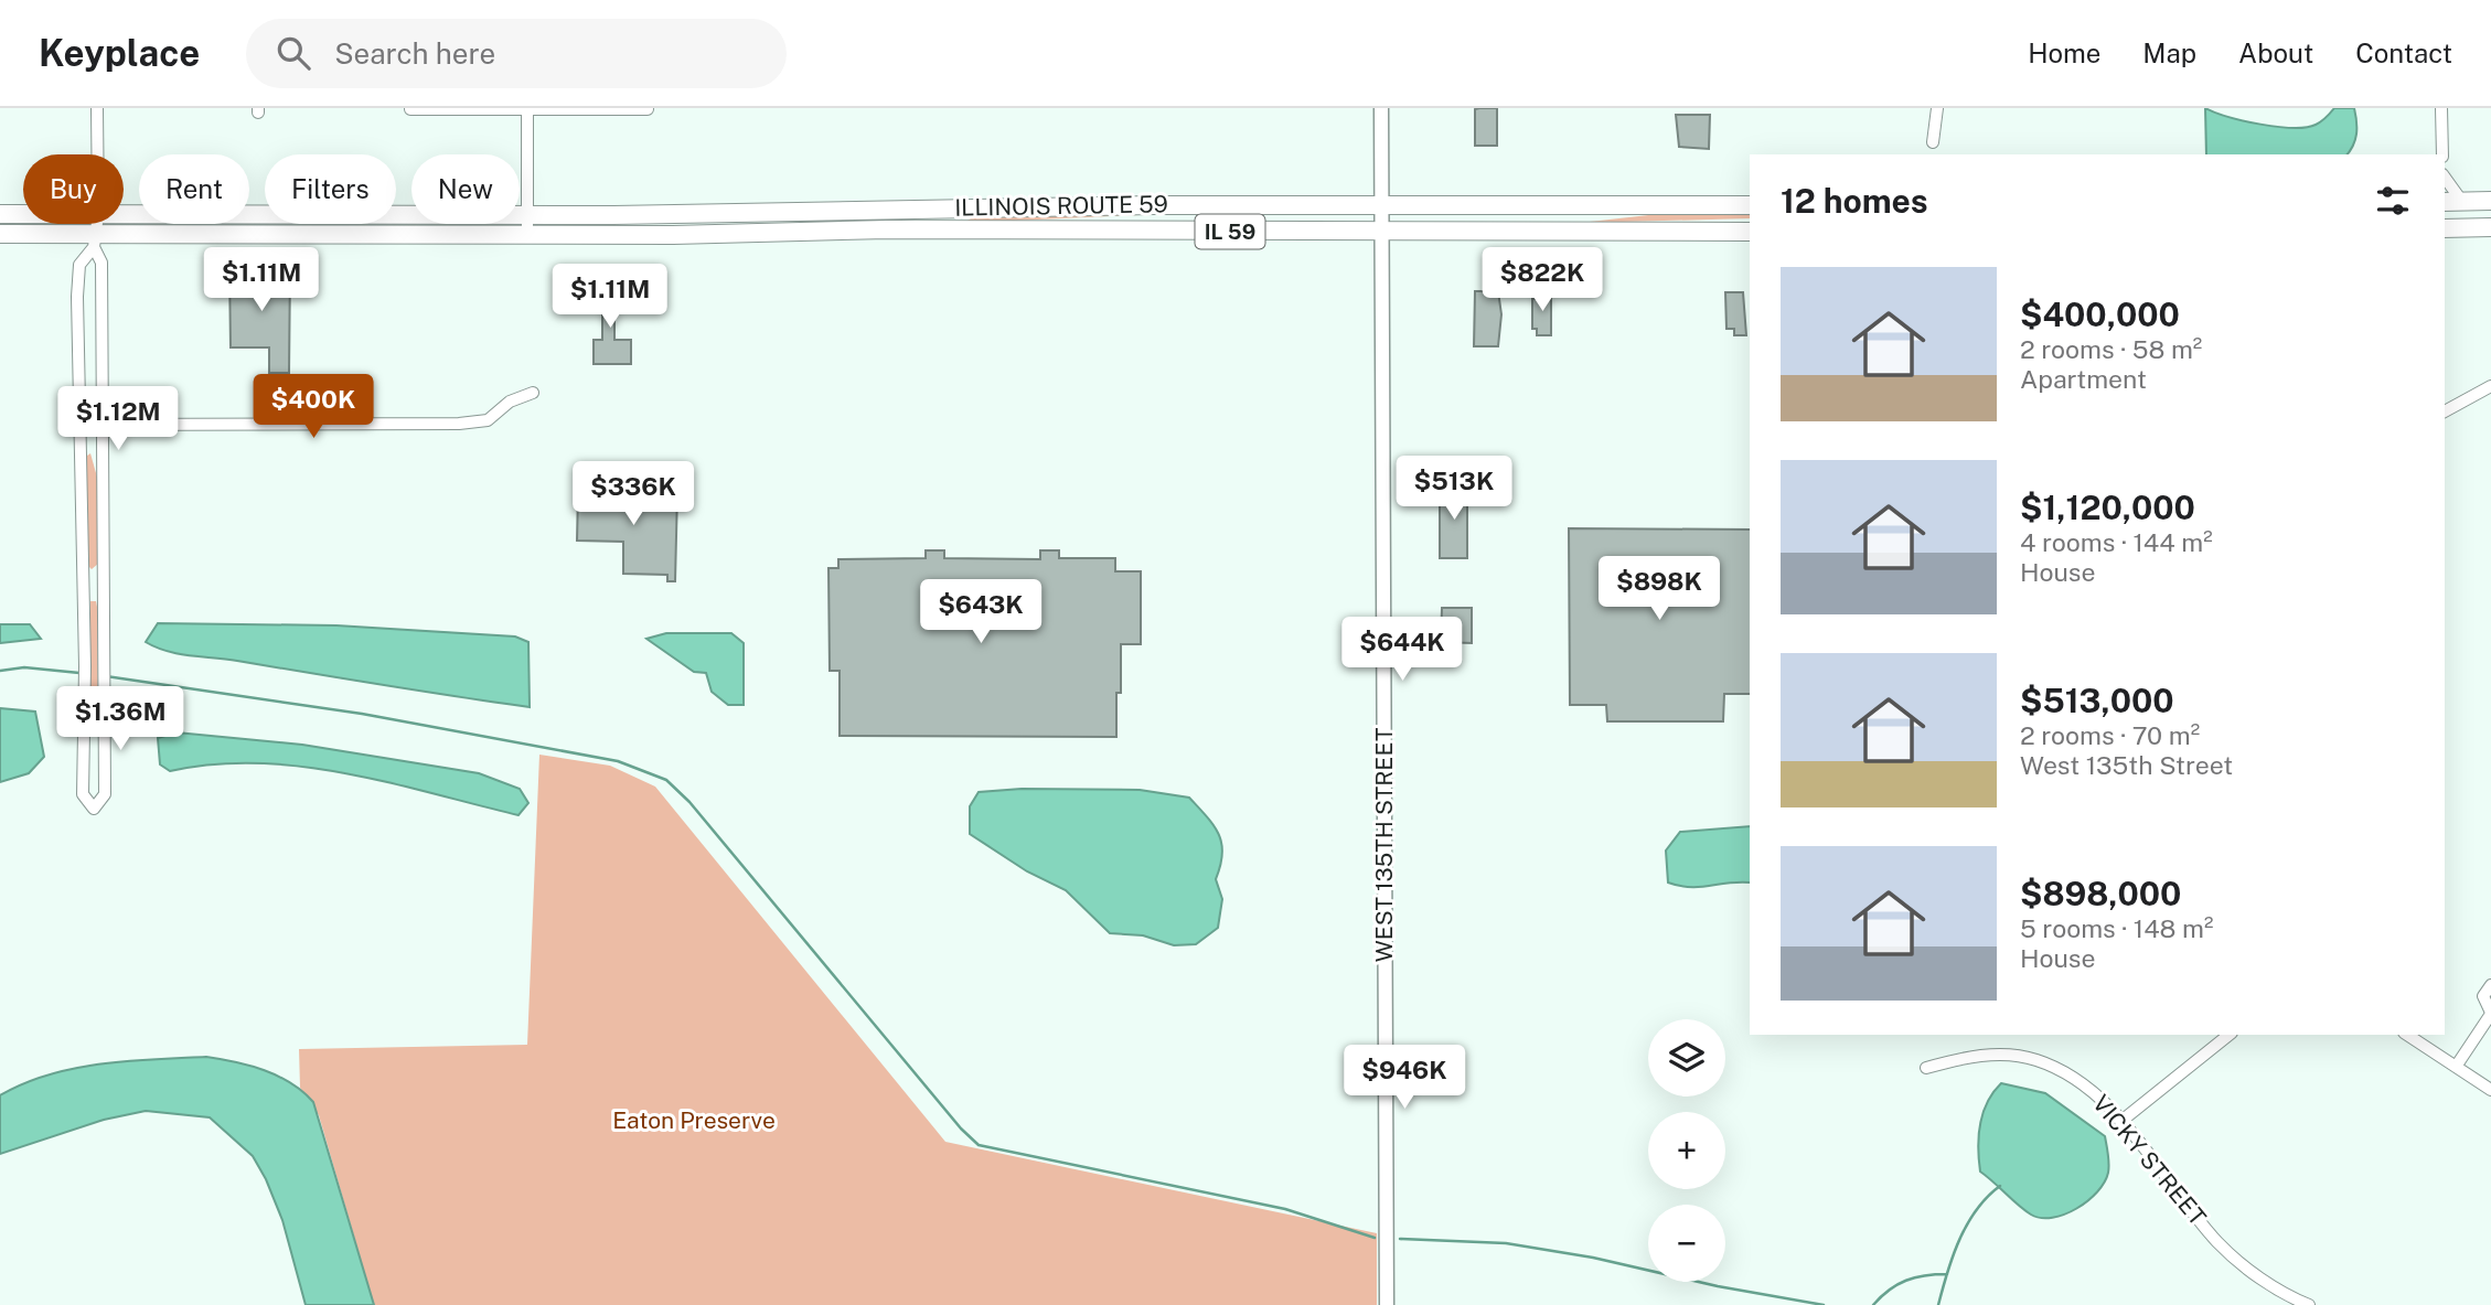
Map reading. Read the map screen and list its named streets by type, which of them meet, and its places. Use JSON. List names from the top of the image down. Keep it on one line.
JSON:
{"streets":{"main road":["ILLINOIS ROUTE 59","IL 59"],"street":["WEST 135TH STREET","VICKY STREET"]},"crossings":[["ILLINOIS ROUTE 59","IL 59"],["ILLINOIS ROUTE 59","WEST 135TH STREET"]],"parks":["Eaton Preserve"],"page":{"header":"Keyplace","search":"Search here","nav":["Home","Map","About","Contact"],"chip":["Buy","Rent","Filters","New"],"heading":"12 homes","price":["$1.11M","$822K","$1.11M","$400K","$1.12M","$513K","$336K","$898K","$643K","$644K","$1.36M","$946K"],"list":[{"name":"$400,000","note":"2 rooms · 58 m² · Apartment"},{"name":"$1,120,000","note":"4 rooms · 144 m² · House"},{"name":"$513,000","note":"2 rooms · 70 m² · West 135th Street"},{"name":"$898,000","note":"5 rooms · 148 m² · House"}],"map_buttons":["+","−"]}}
